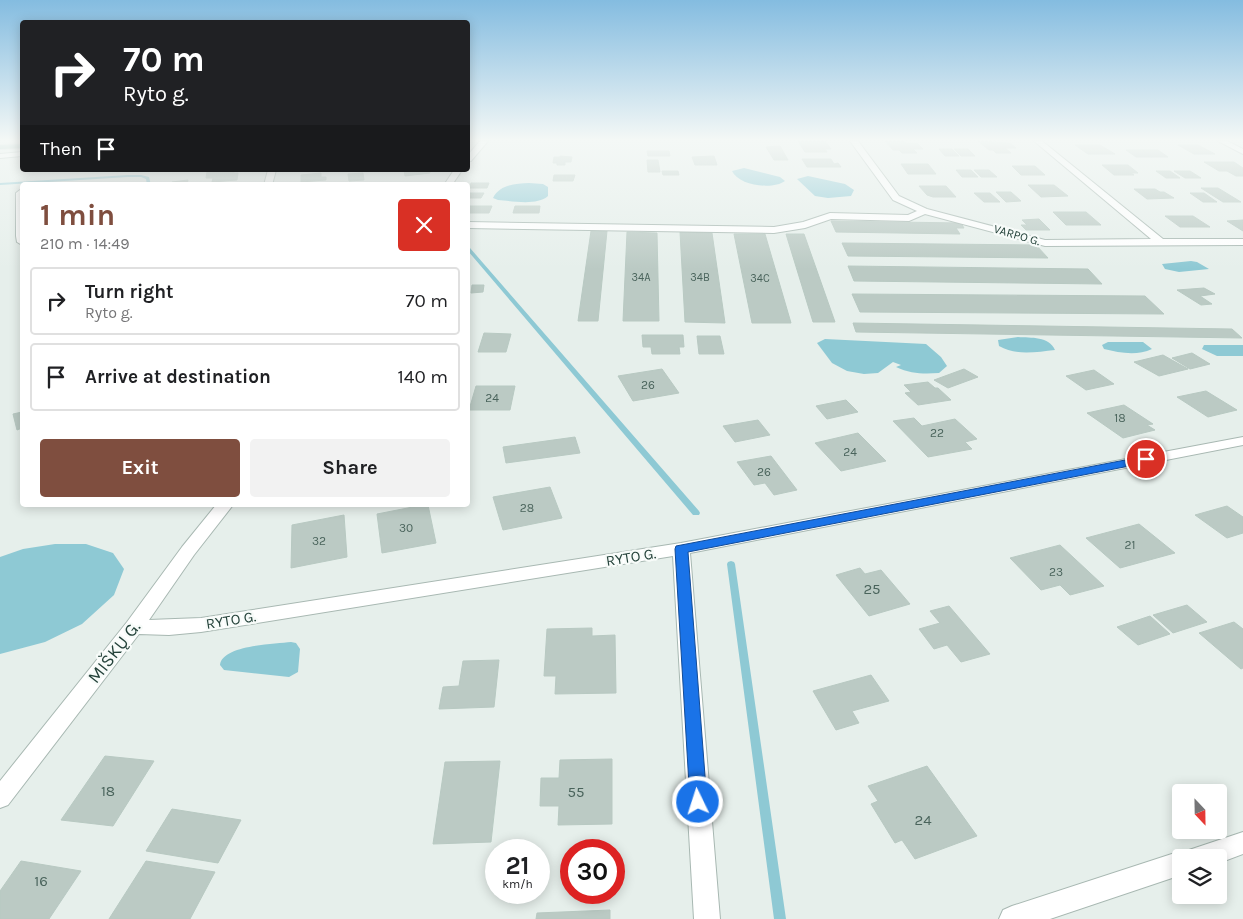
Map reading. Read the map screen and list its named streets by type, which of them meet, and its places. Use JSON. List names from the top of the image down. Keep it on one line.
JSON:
{"streets":{"street":["VARPO G.","RYTO G.","MIŠKŲ G."]},"crossings":[["RYTO G.","MIŠKŲ G."]],"house_numbers":["34A","34B","34C","26","24","18","22","24","26","28","30","32","21","23","25","18","55","24","16"],"north":"bottom","page":{"turn":["70 m","Ryto g."],"then":"Then","heading":["1 min","210 m · 14:49"],"list":[{"name":"Turn right","note":"Ryto g.","value":"70 m"},{"name":"Arrive at destination","value":"140 m"}],"buttons":["Exit","Share"],"speed":"21 km/h","limit":"30"}}
